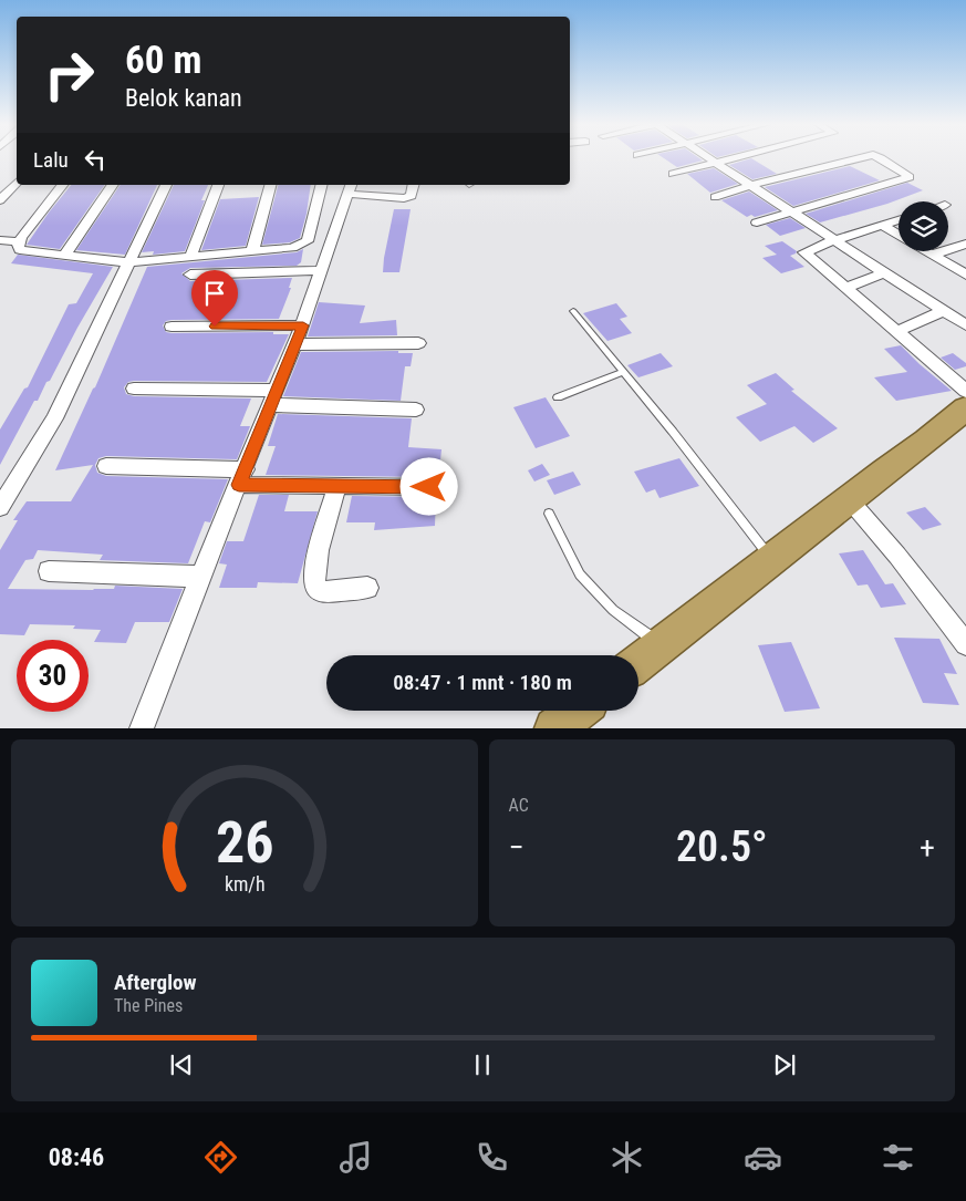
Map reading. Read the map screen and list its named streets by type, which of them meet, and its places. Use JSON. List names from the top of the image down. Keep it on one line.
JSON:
{"page":{"turn":["60 m","Belok kanan"],"then":"Lalu","limit":"30","trip":"08:47 · 1 mnt · 180 m","tile":"AC","heat":["−","20.5°","+"],"song":["Afterglow","The Pines"],"tabs":"08:46","gauge":["26","km/h"]}}
